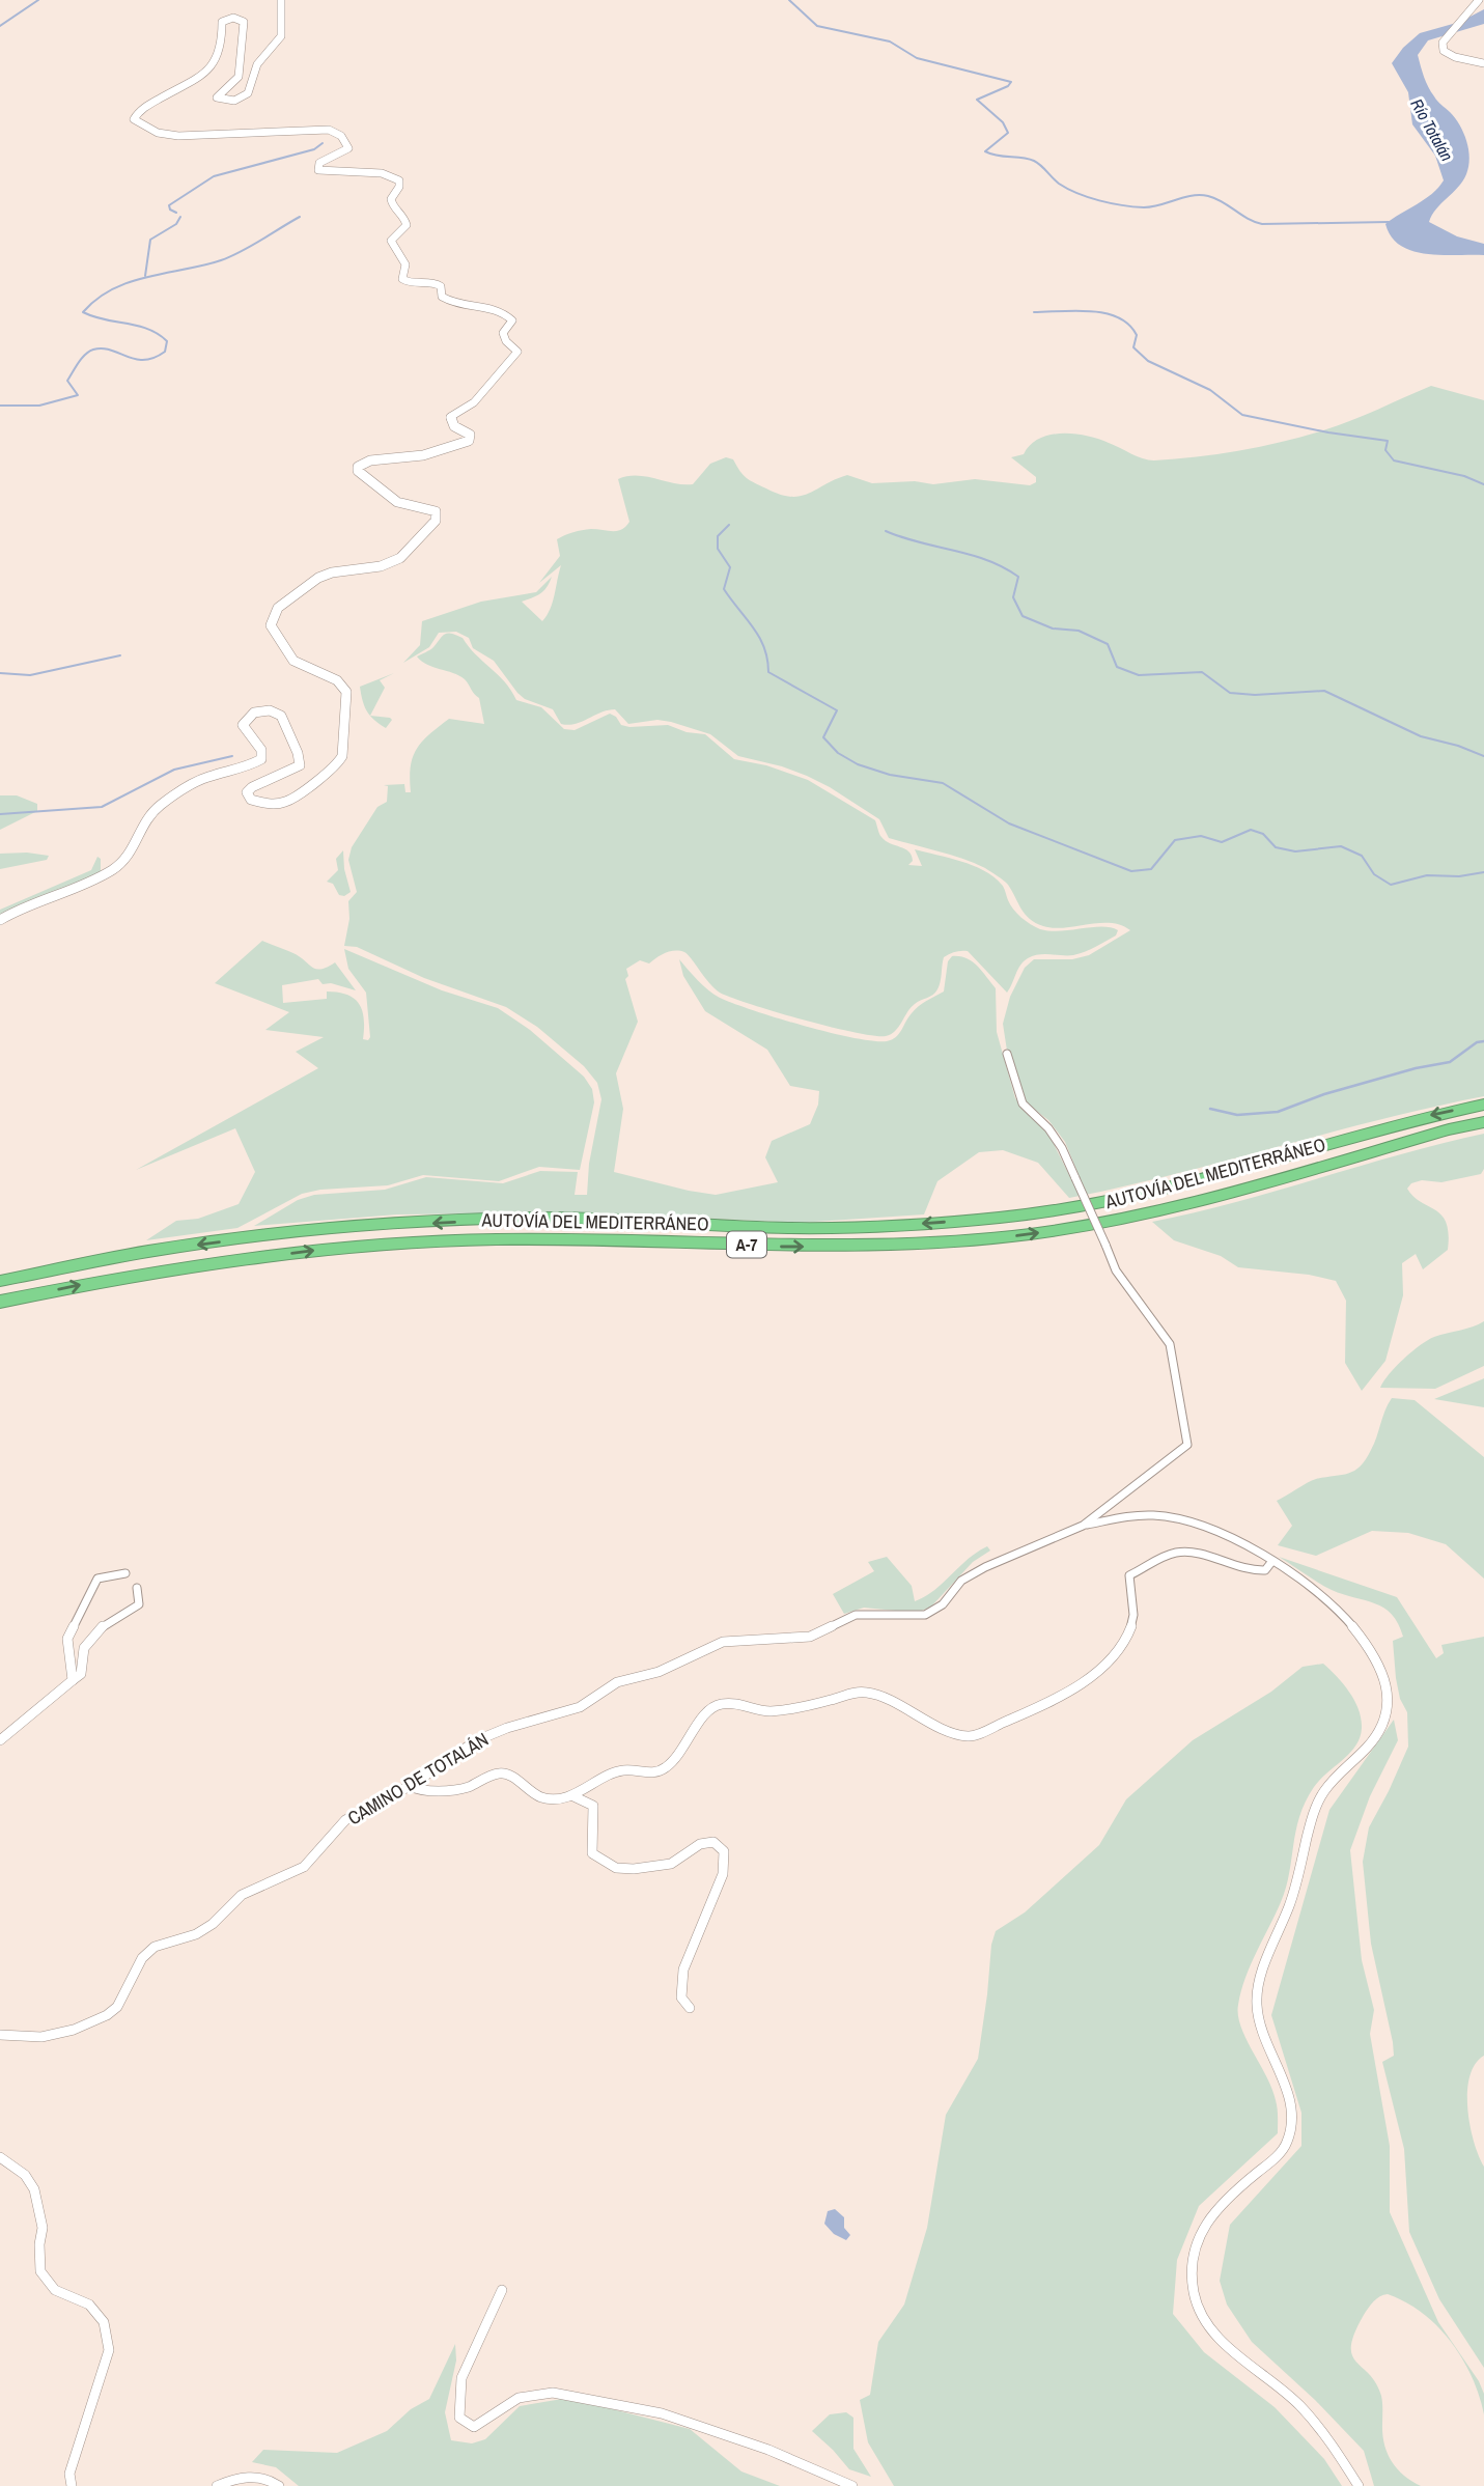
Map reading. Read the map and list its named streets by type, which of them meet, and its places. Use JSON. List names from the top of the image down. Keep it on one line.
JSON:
{"streets":{"highway":["AUTOVÍA DEL MEDITERRÁNEO","A-7"],"street":["CAMINO DE TOTALÁN"]},"water":["Río Totalán"]}
